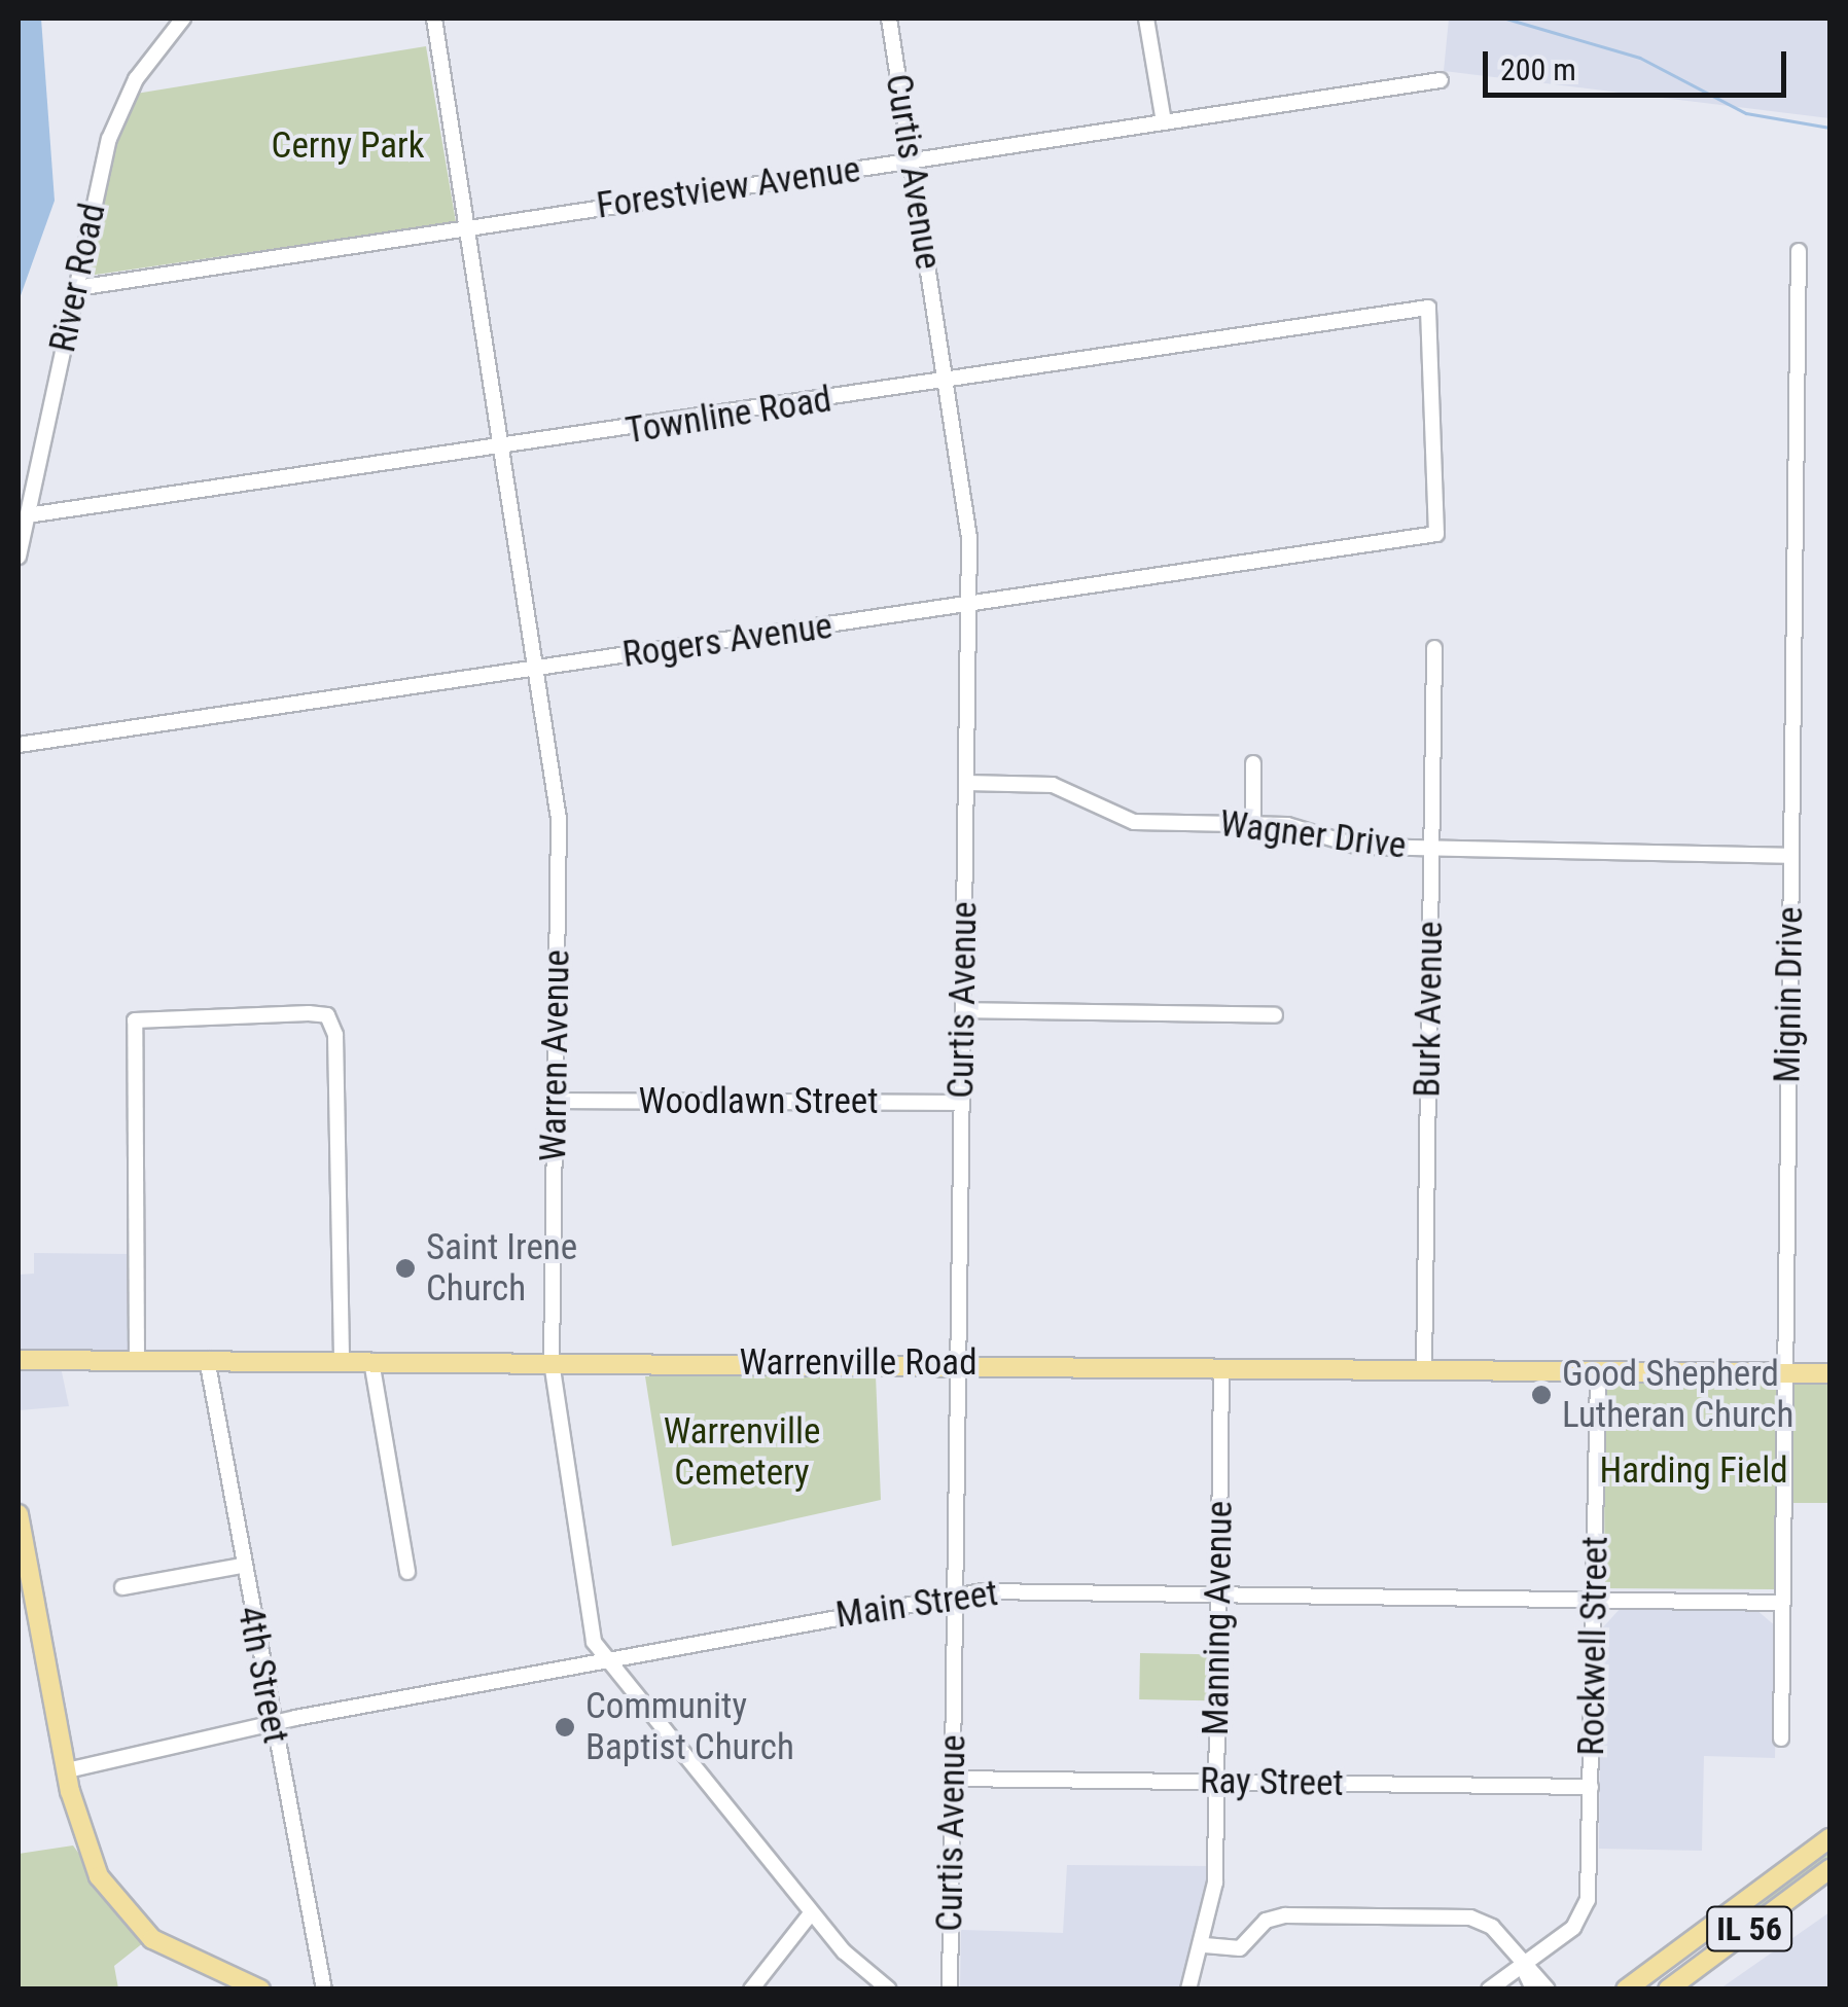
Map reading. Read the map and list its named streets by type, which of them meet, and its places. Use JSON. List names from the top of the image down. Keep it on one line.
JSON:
{"streets":{"main road":["Warrenville Road","IL 56"],"street":["Curtis Avenue","Forestview Avenue","River Road","Townline Road","Rogers Avenue","Wagner Drive","Mignin Drive","Burk Avenue","Warren Avenue","Woodlawn Street","Main Street","Manning Avenue","Rockwell Street","4th Street","Ray Street"]},"crossings":[["Curtis Avenue","Forestview Avenue"],["Curtis Avenue","Townline Road"],["Curtis Avenue","Rogers Avenue"],["Curtis Avenue","Wagner Drive"],["Curtis Avenue","Woodlawn Street"],["Curtis Avenue","Warrenville Road"],["Curtis Avenue","Main Street"],["Curtis Avenue","Ray Street"],["Forestview Avenue","River Road"],["Forestview Avenue","Warren Avenue"],["River Road","Townline Road"],["Townline Road","Rogers Avenue"],["Townline Road","Warren Avenue"],["Rogers Avenue","Warren Avenue"],["Wagner Drive","Mignin Drive"],["Wagner Drive","Burk Avenue"],["Mignin Drive","Warrenville Road"],["Mignin Drive","Main Street"],["Burk Avenue","Warrenville Road"],["Warren Avenue","Woodlawn Street"],["Warren Avenue","Warrenville Road"],["Warren Avenue","Main Street"],["Warrenville Road","Manning Avenue"],["Warrenville Road","Rockwell Street"],["Warrenville Road","4th Street"],["Main Street","Manning Avenue"],["Main Street","Rockwell Street"],["Main Street","4th Street"],["Manning Avenue","Ray Street"],["Rockwell Street","Ray Street"]],"parks":["Cerny Park","Warrenville Cemetery","Harding Field"],"places":["Saint Irene Church","Good Shepherd Lutheran Church","Community Baptist Church"],"scale_bar":"200 m"}
